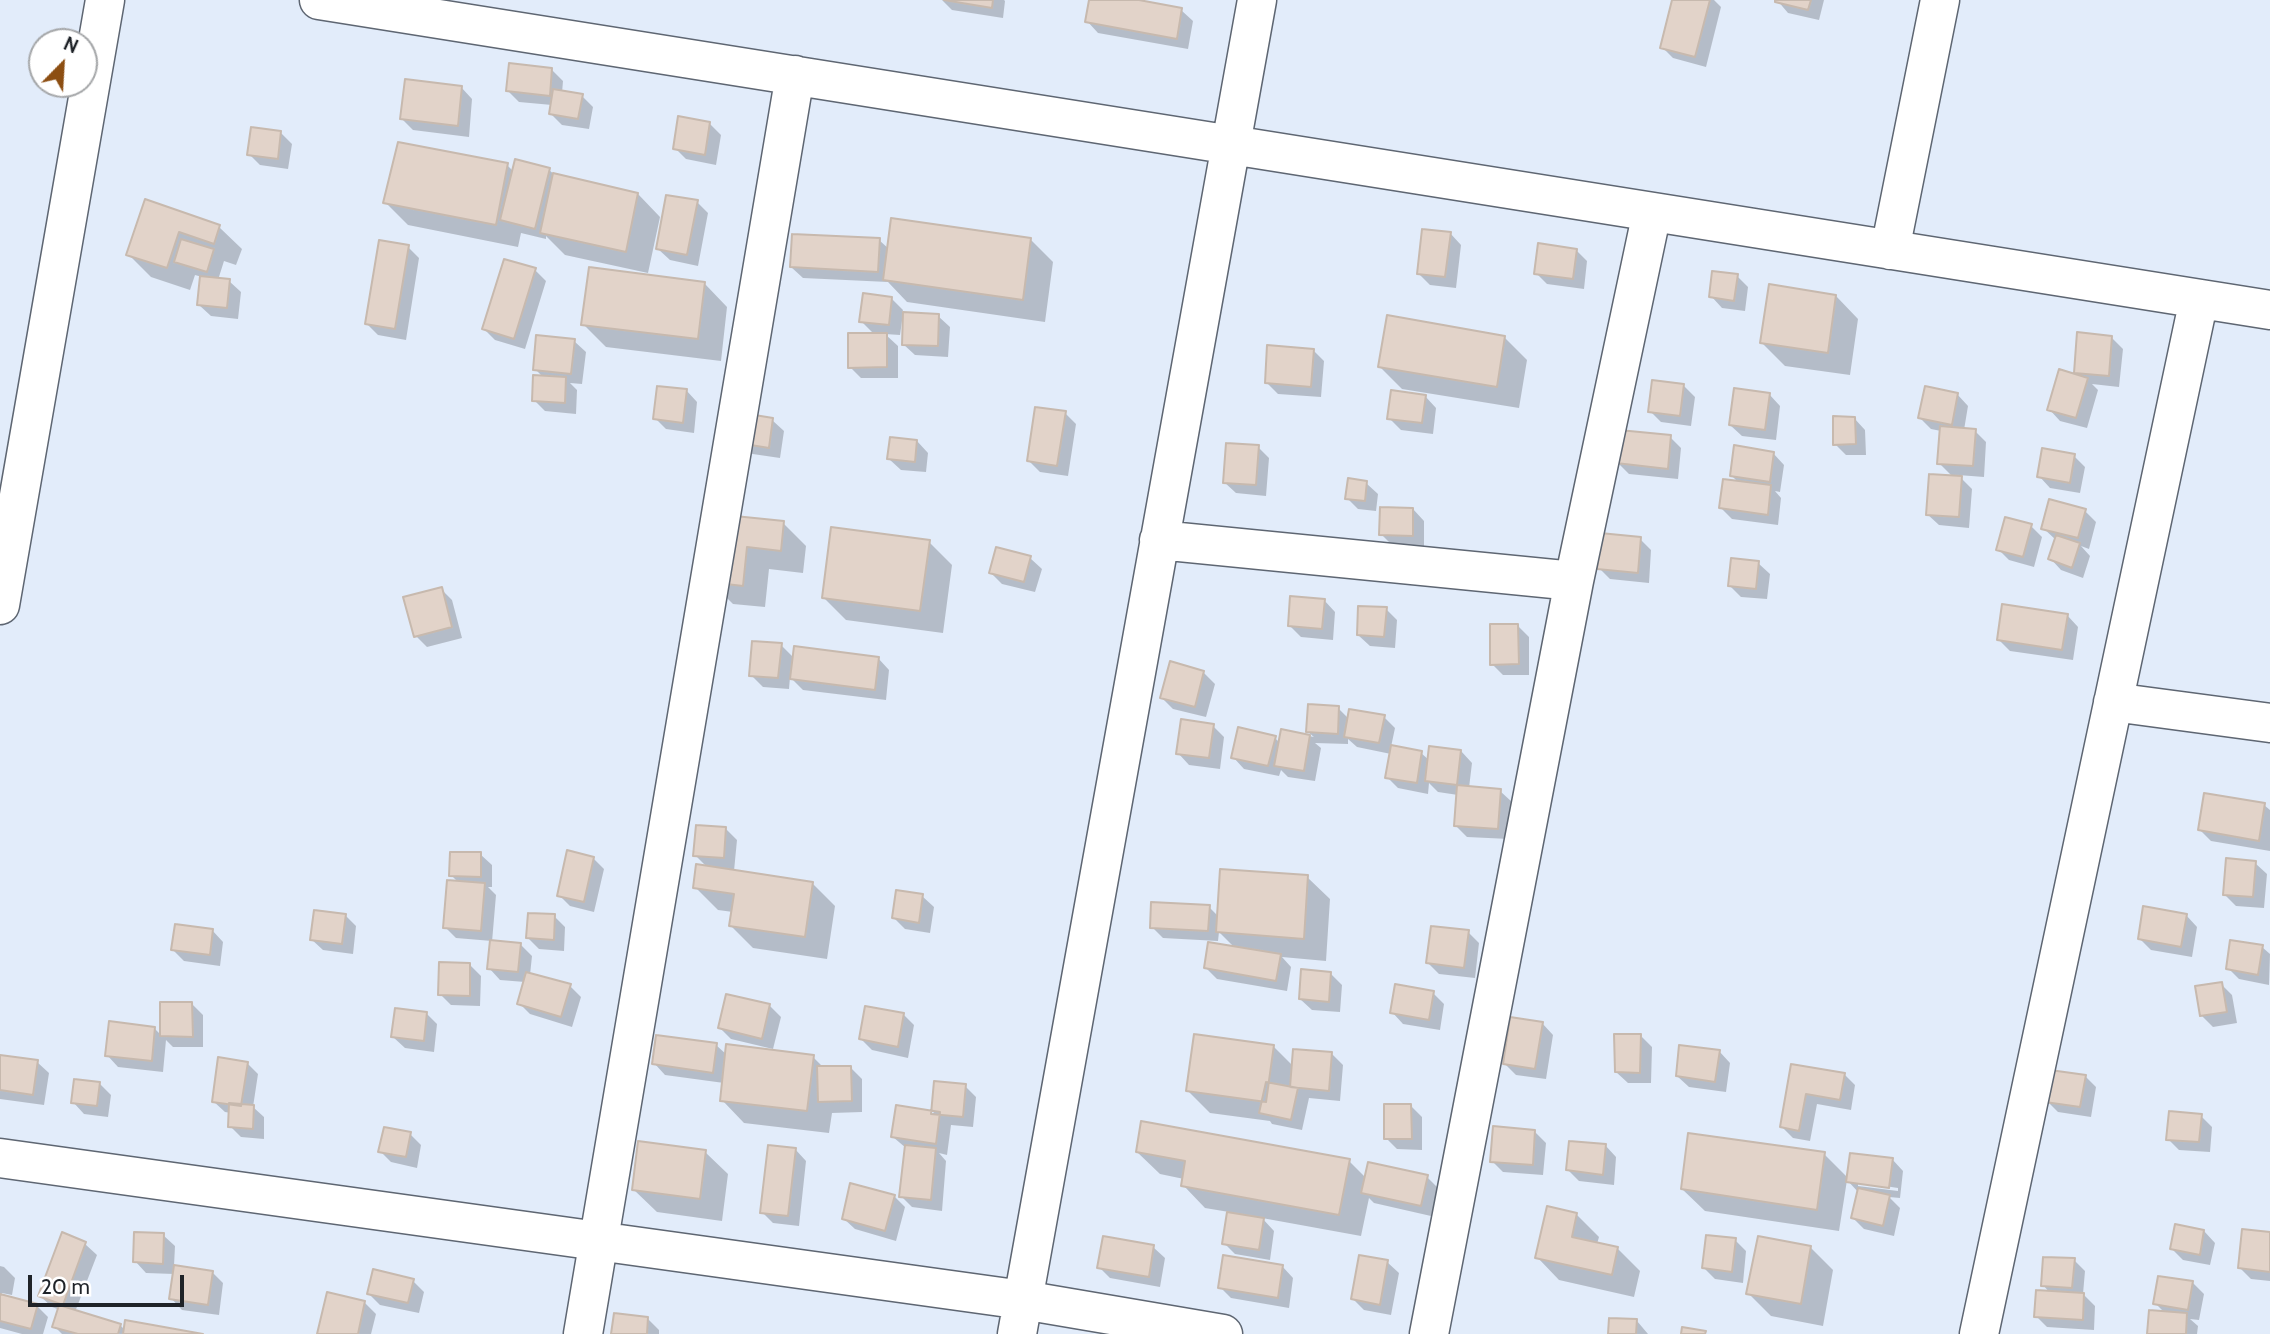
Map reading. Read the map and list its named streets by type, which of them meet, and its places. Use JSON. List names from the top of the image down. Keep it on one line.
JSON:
{"scale_bar":"20 m","north":"top right"}
